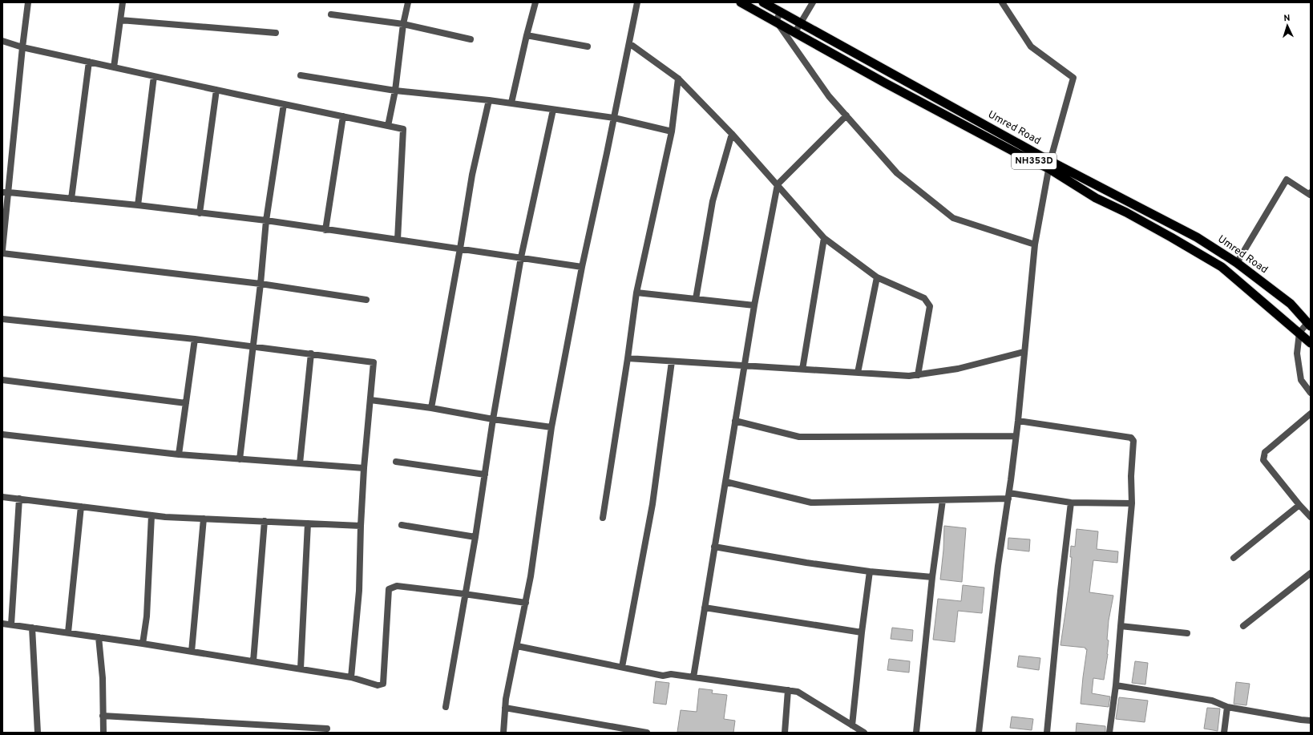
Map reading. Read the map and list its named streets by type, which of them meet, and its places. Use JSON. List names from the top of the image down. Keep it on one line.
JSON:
{"streets":{"highway":["Umred Road","NH353D"]},"crossings":[["Umred Road","NH353D"]],"north":"top"}
